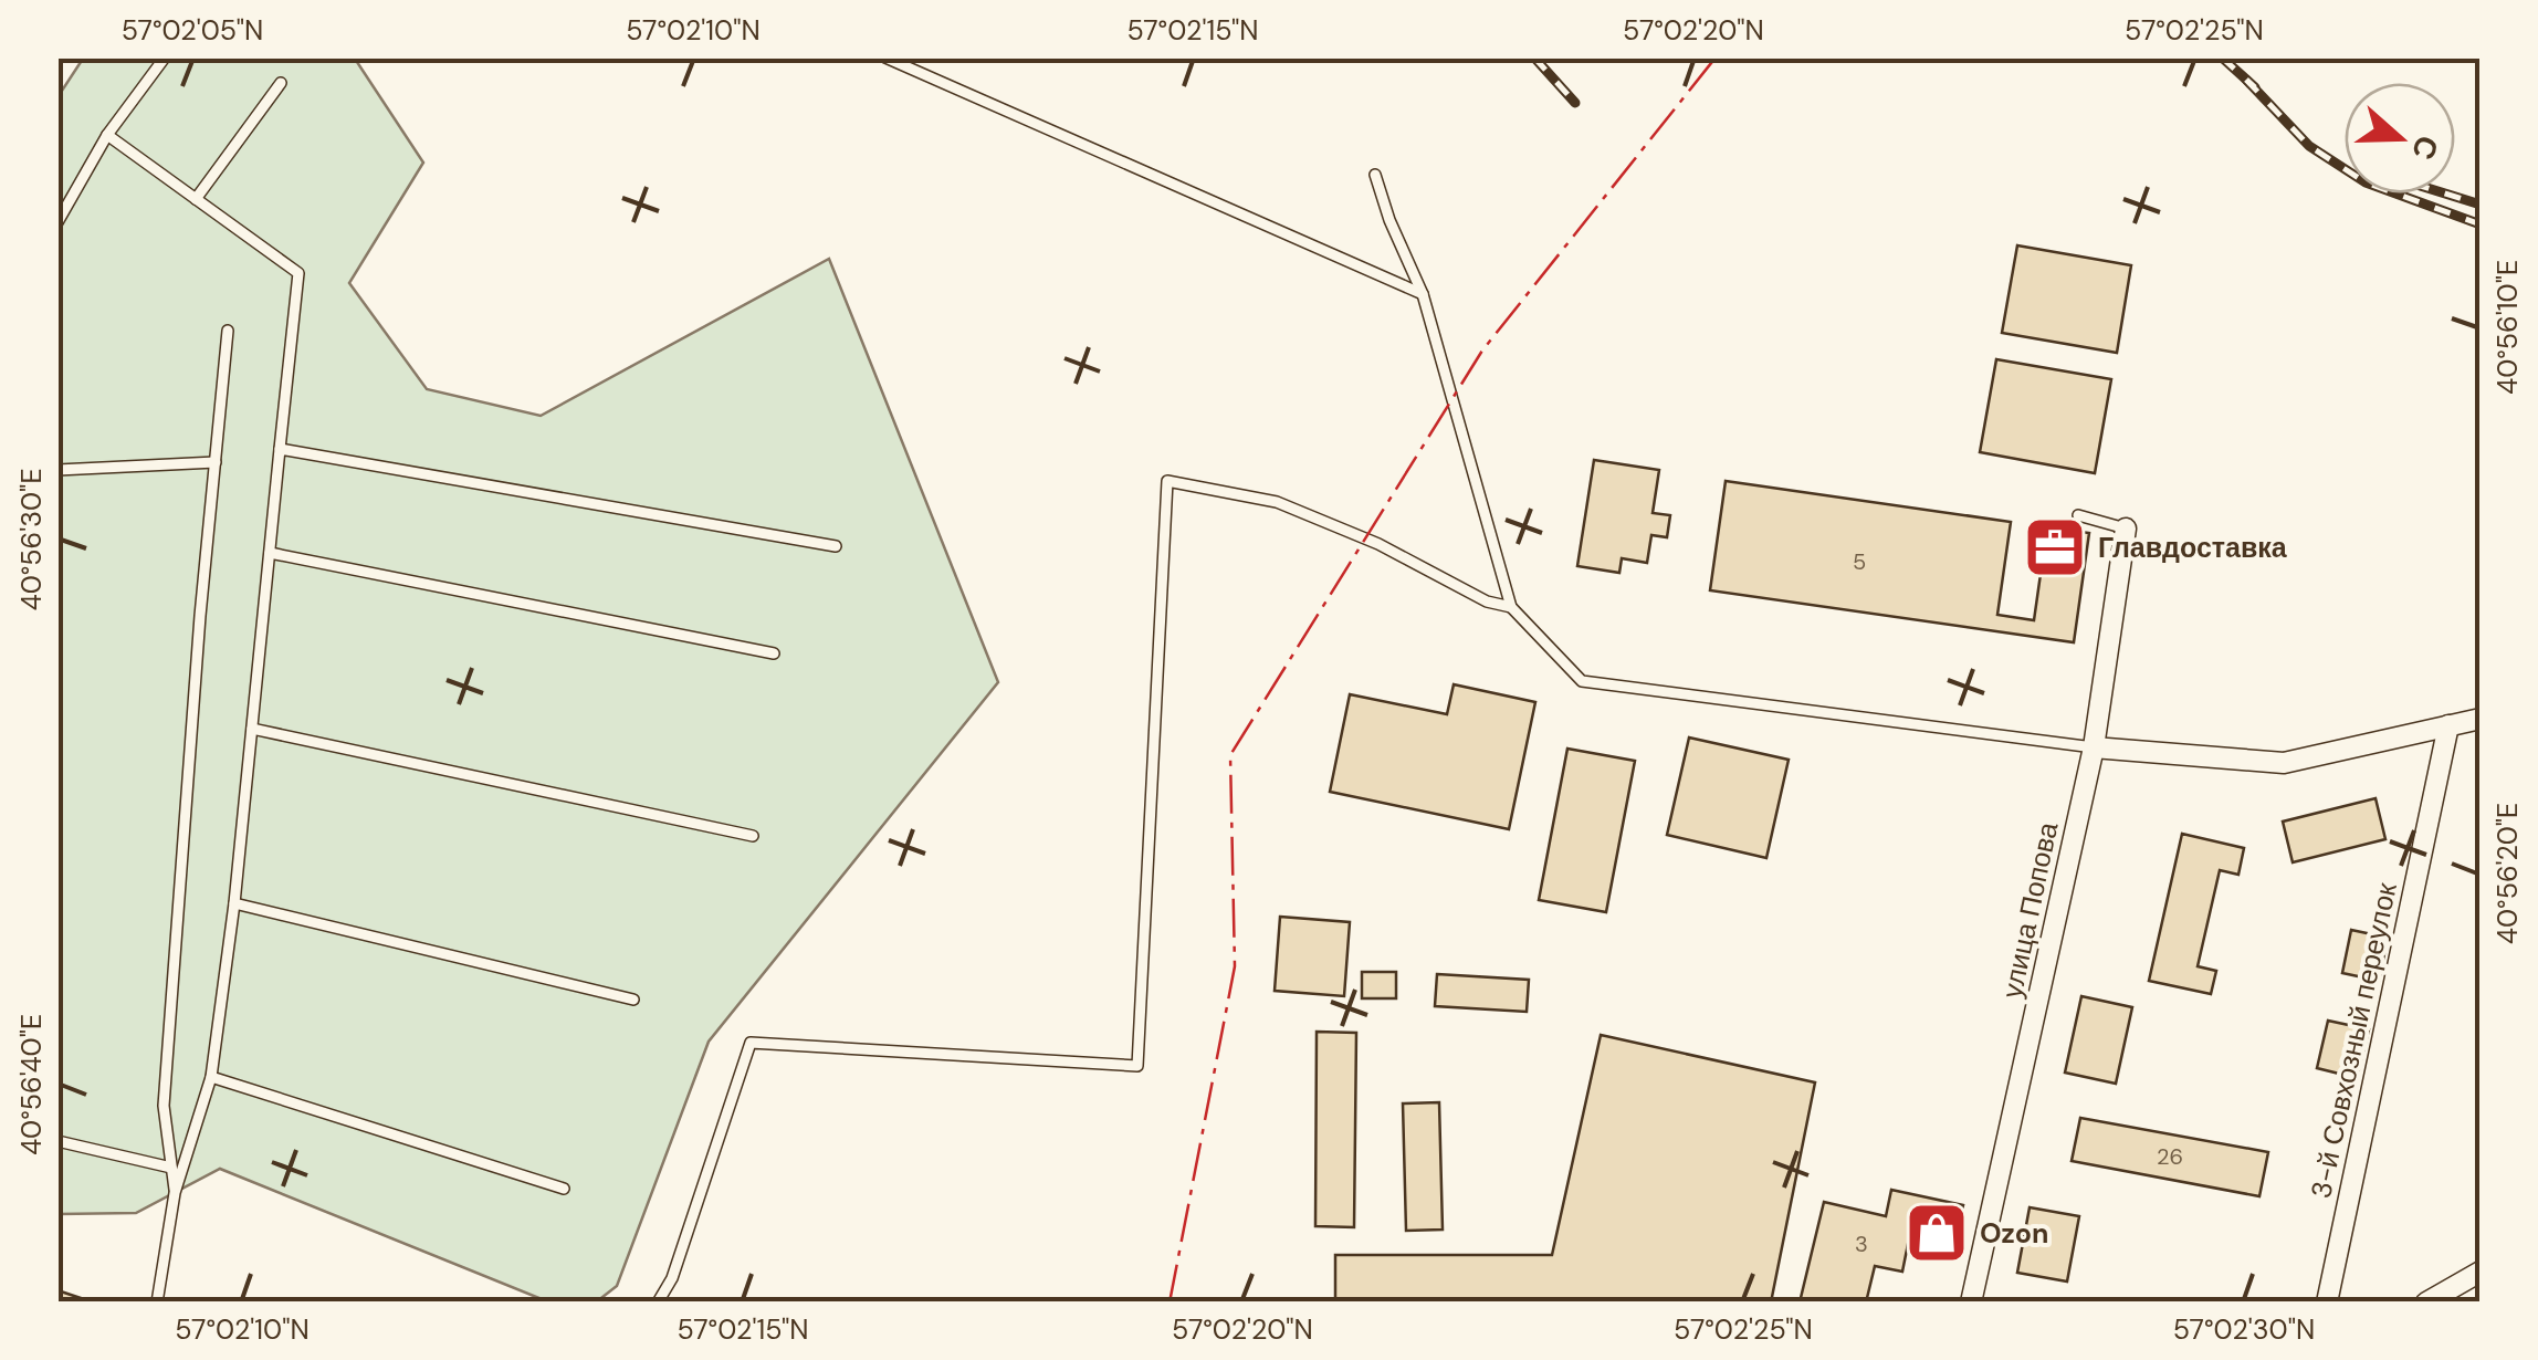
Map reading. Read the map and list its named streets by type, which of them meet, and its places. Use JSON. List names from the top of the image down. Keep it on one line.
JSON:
{"streets":{"street":["улица Попова","3-й Совхозный переулок"]},"places":{"office":["Главдоставка"],"shop":["Ozon"]},"house_numbers":["5","26","3"],"north":"right","coordinates":["57°02'05\"N","57°02'10\"N","57°02'15\"N","57°02'20\"N","57°02'25\"N","40°56'10\"E","40°56'30\"E","40°56'20\"E","40°56'40\"E","57°02'30\"N"]}
